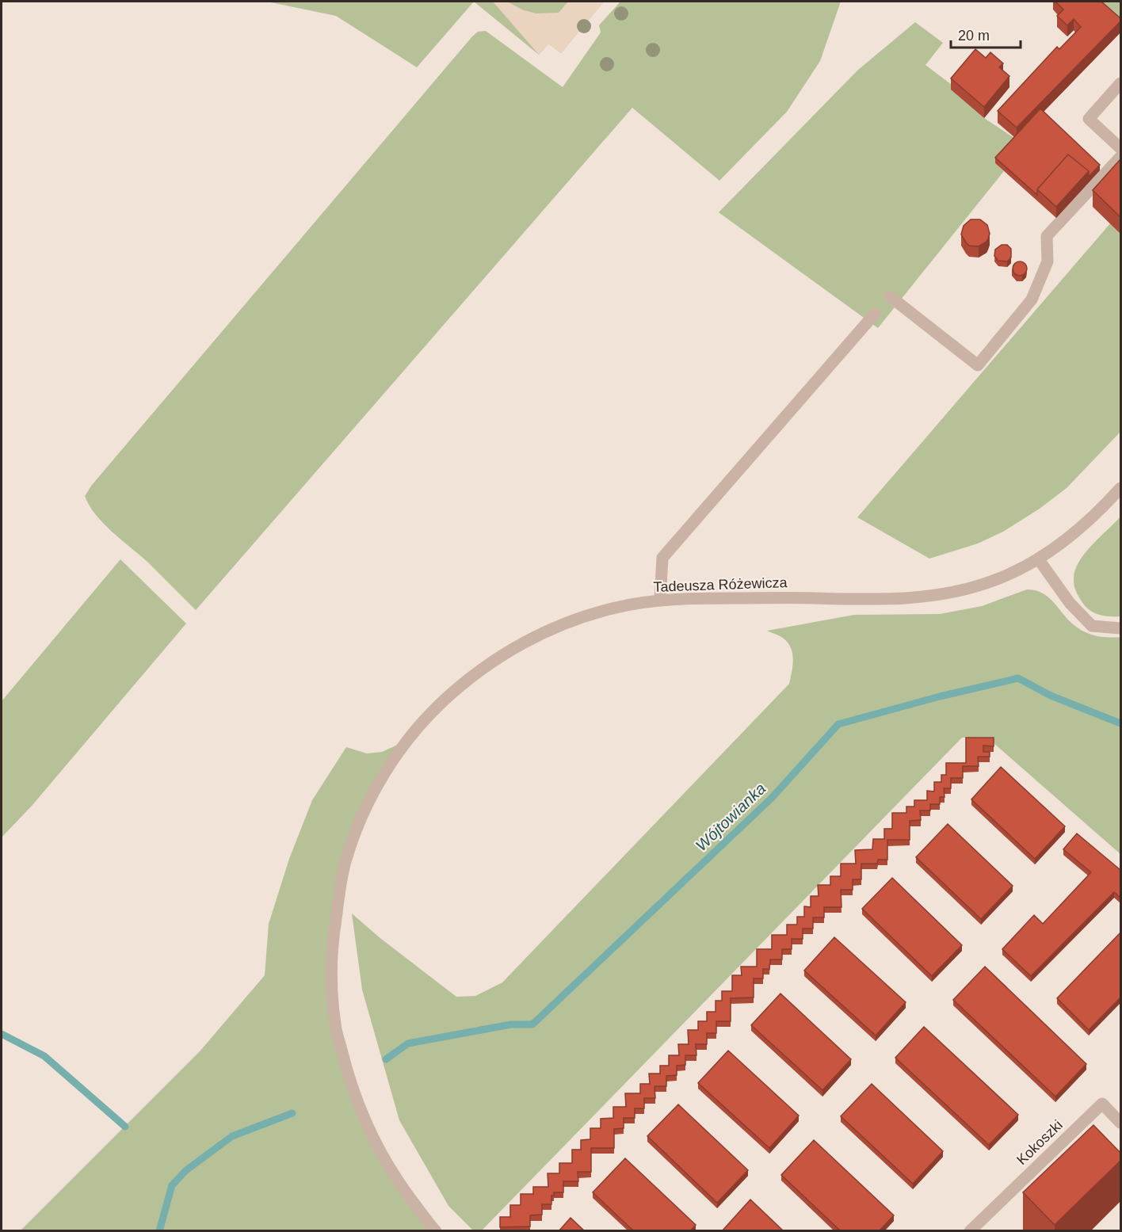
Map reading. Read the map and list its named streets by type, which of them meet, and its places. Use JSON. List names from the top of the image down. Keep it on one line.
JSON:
{"streets":{"street":["Tadeusza Różewicza","Kokoszki"]},"water":["Wójtowianka"],"scale_bar":"20 m"}
